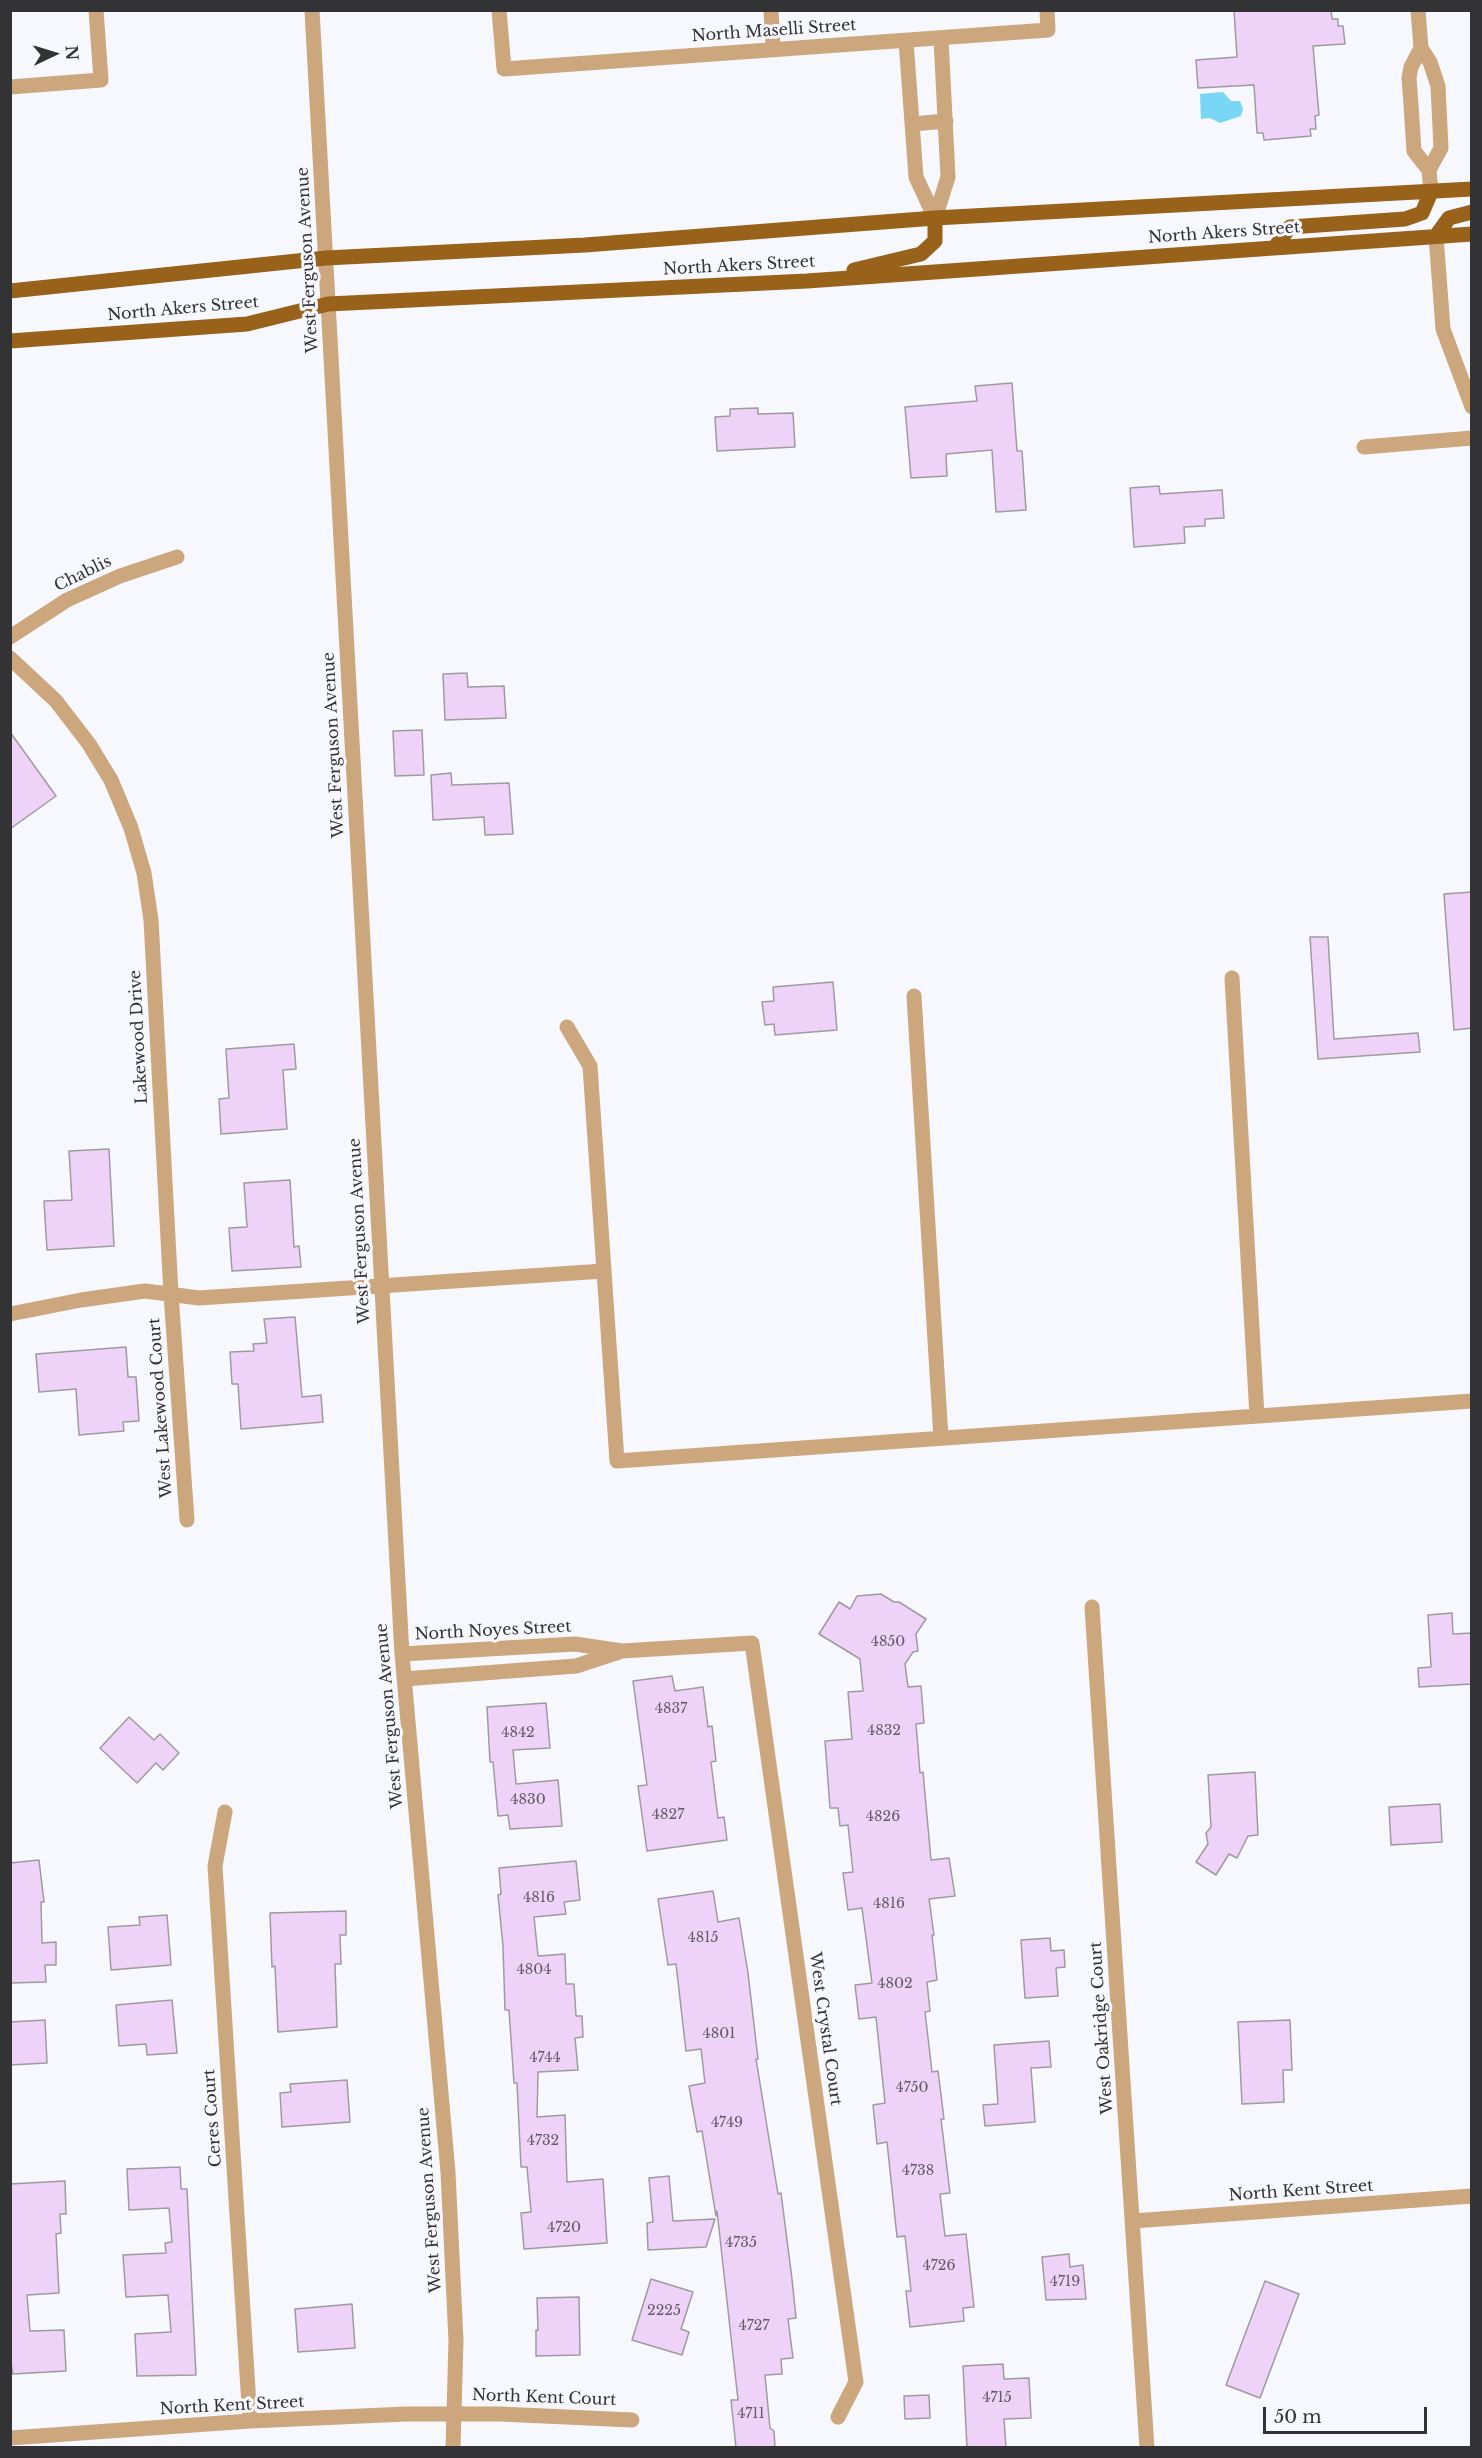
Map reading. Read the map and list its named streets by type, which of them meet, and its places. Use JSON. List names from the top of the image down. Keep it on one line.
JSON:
{"streets":{"main road":["North Akers Street"],"street":["North Maselli Street","West Ferguson Avenue","Chablis","Lakewood Drive","West Lakewood Court","North Noyes Street","West Oakridge Court","West Crystal Court","Ceres Court","North Kent Street","North Kent Court"]},"crossings":[["North Akers Street","West Ferguson Avenue"],["West Ferguson Avenue","North Noyes Street"],["West Ferguson Avenue","North Kent Street"],["West Ferguson Avenue","North Kent Court"],["Lakewood Drive","West Lakewood Court"],["North Noyes Street","West Crystal Court"],["West Oakridge Court","North Kent Street"],["Ceres Court","North Kent Street"],["North Kent Street","North Kent Court"]],"house_numbers":["4850","4837","4832","4842","4830","4827","4826","4816","4816","4815","4804","4802","4801","4744","4750","4749","4732","4738","4720","4735","4726","4719","2225","4727","4715","4711"],"scale_bar":"50 m","north":"right"}
